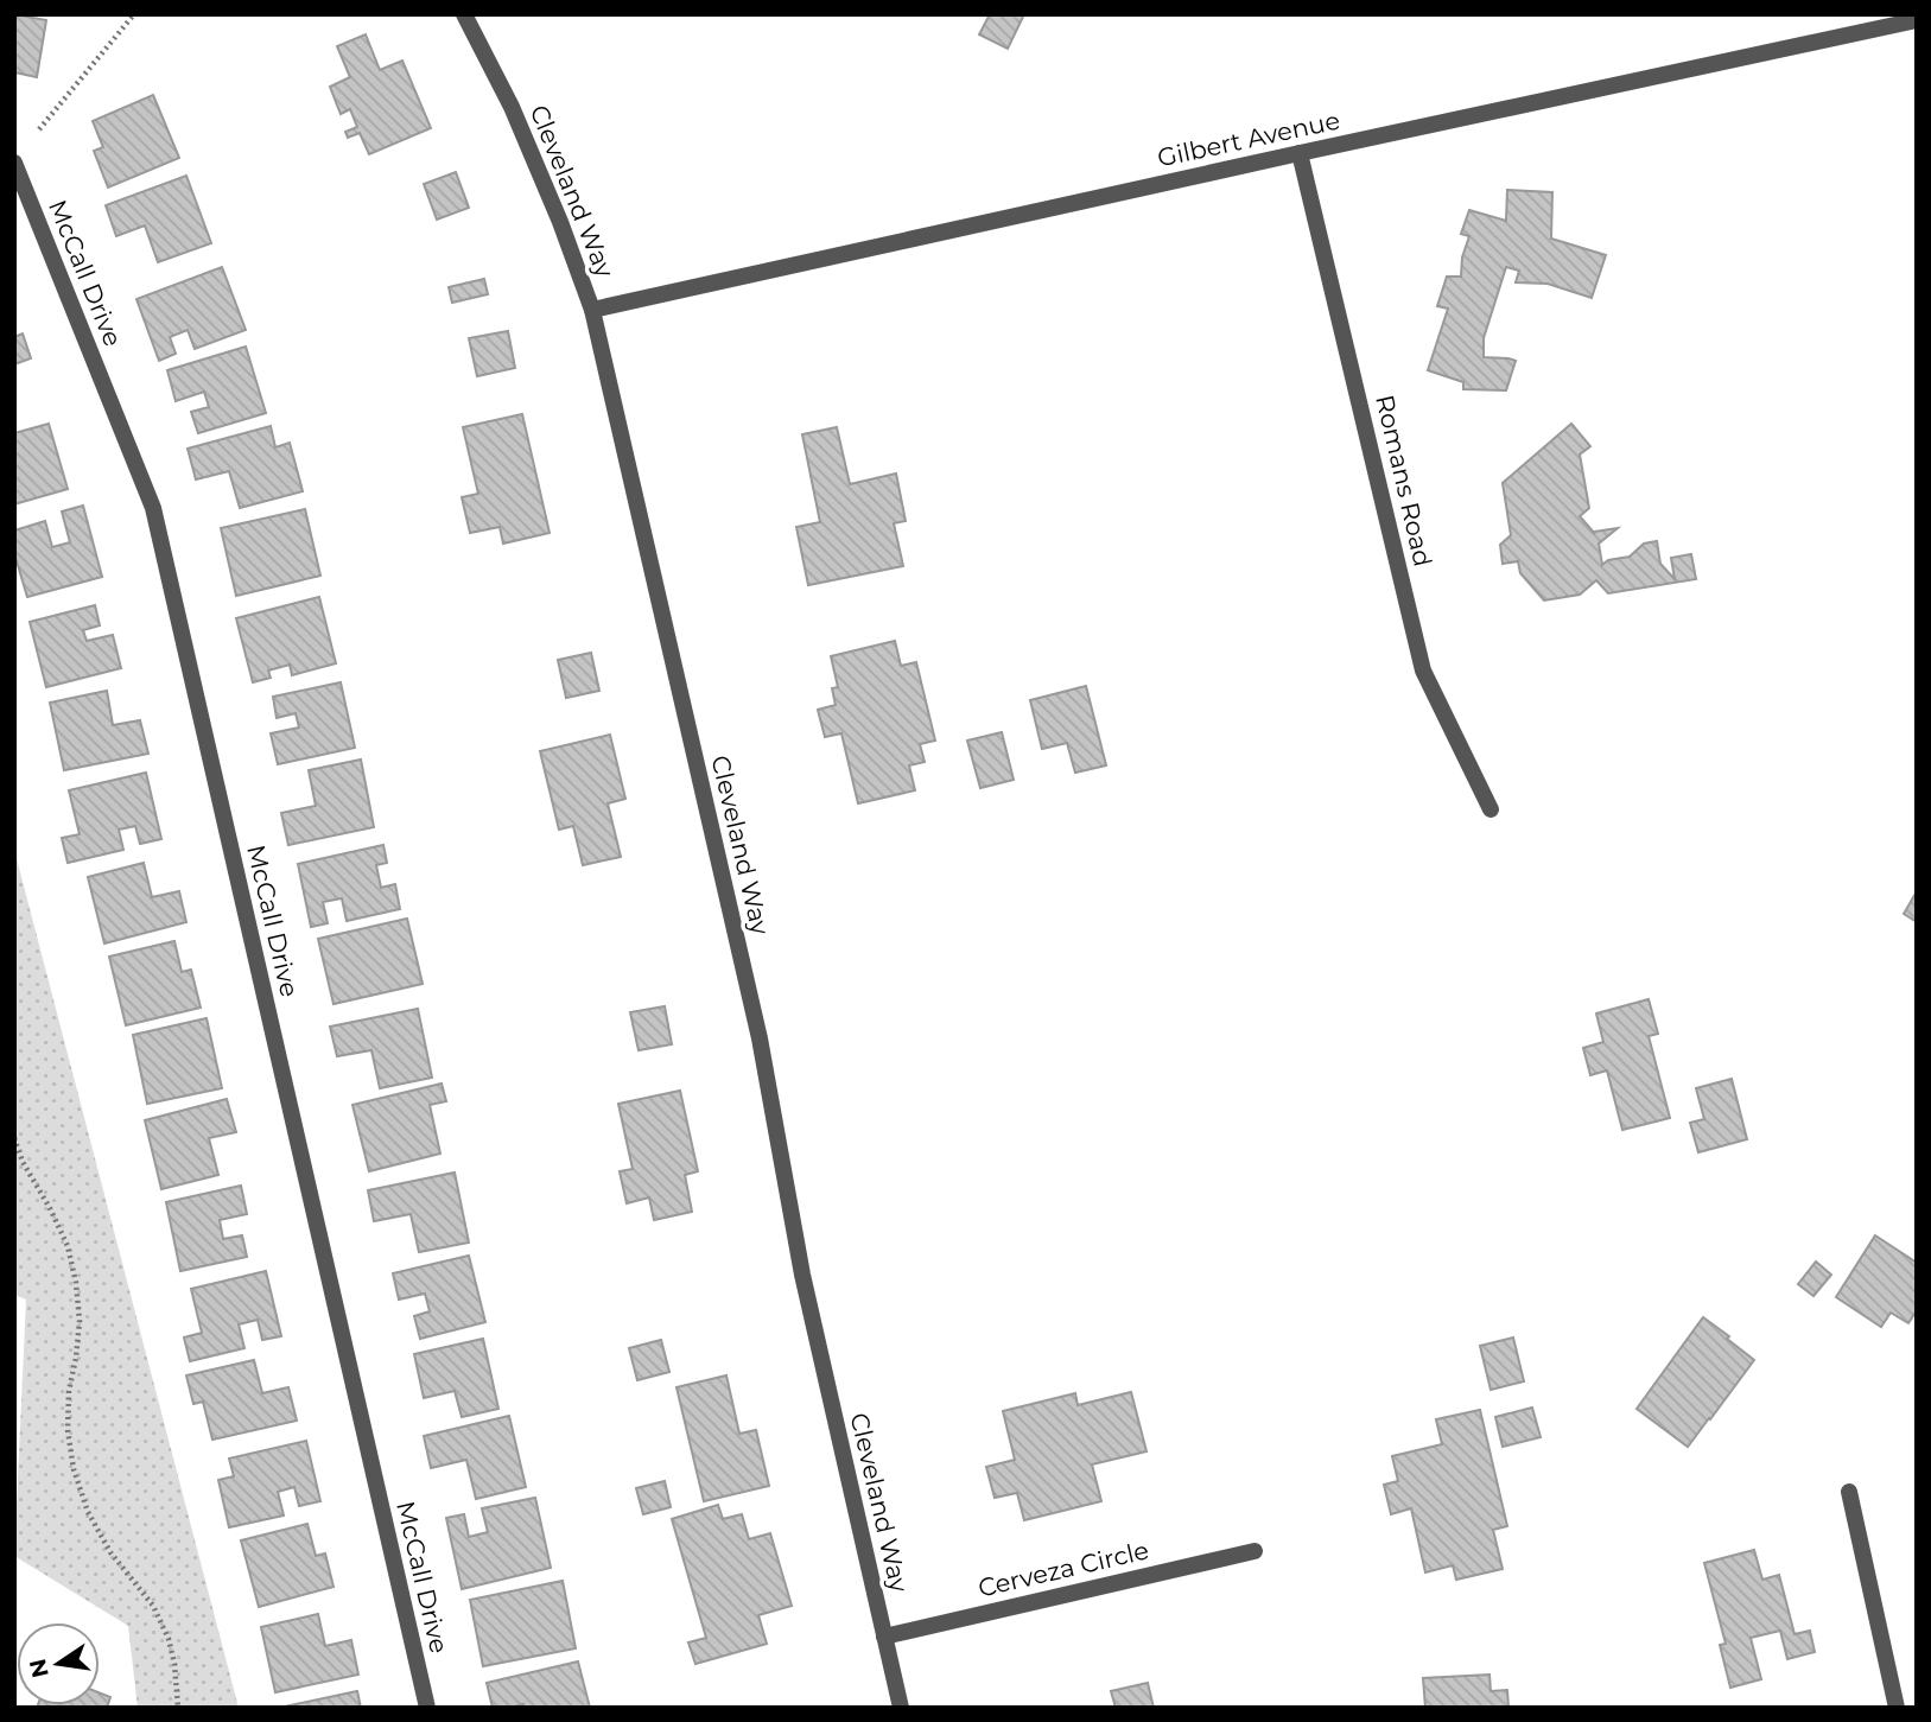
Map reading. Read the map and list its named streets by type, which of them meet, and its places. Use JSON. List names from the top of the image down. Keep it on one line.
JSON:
{"streets":{"street":["Gilbert Avenue","Cleveland Way","McCall Drive","Romans Road","Cerveza Circle"]},"crossings":[["Gilbert Avenue","Cleveland Way"],["Gilbert Avenue","Romans Road"],["Cleveland Way","Cerveza Circle"]],"north":"left"}
